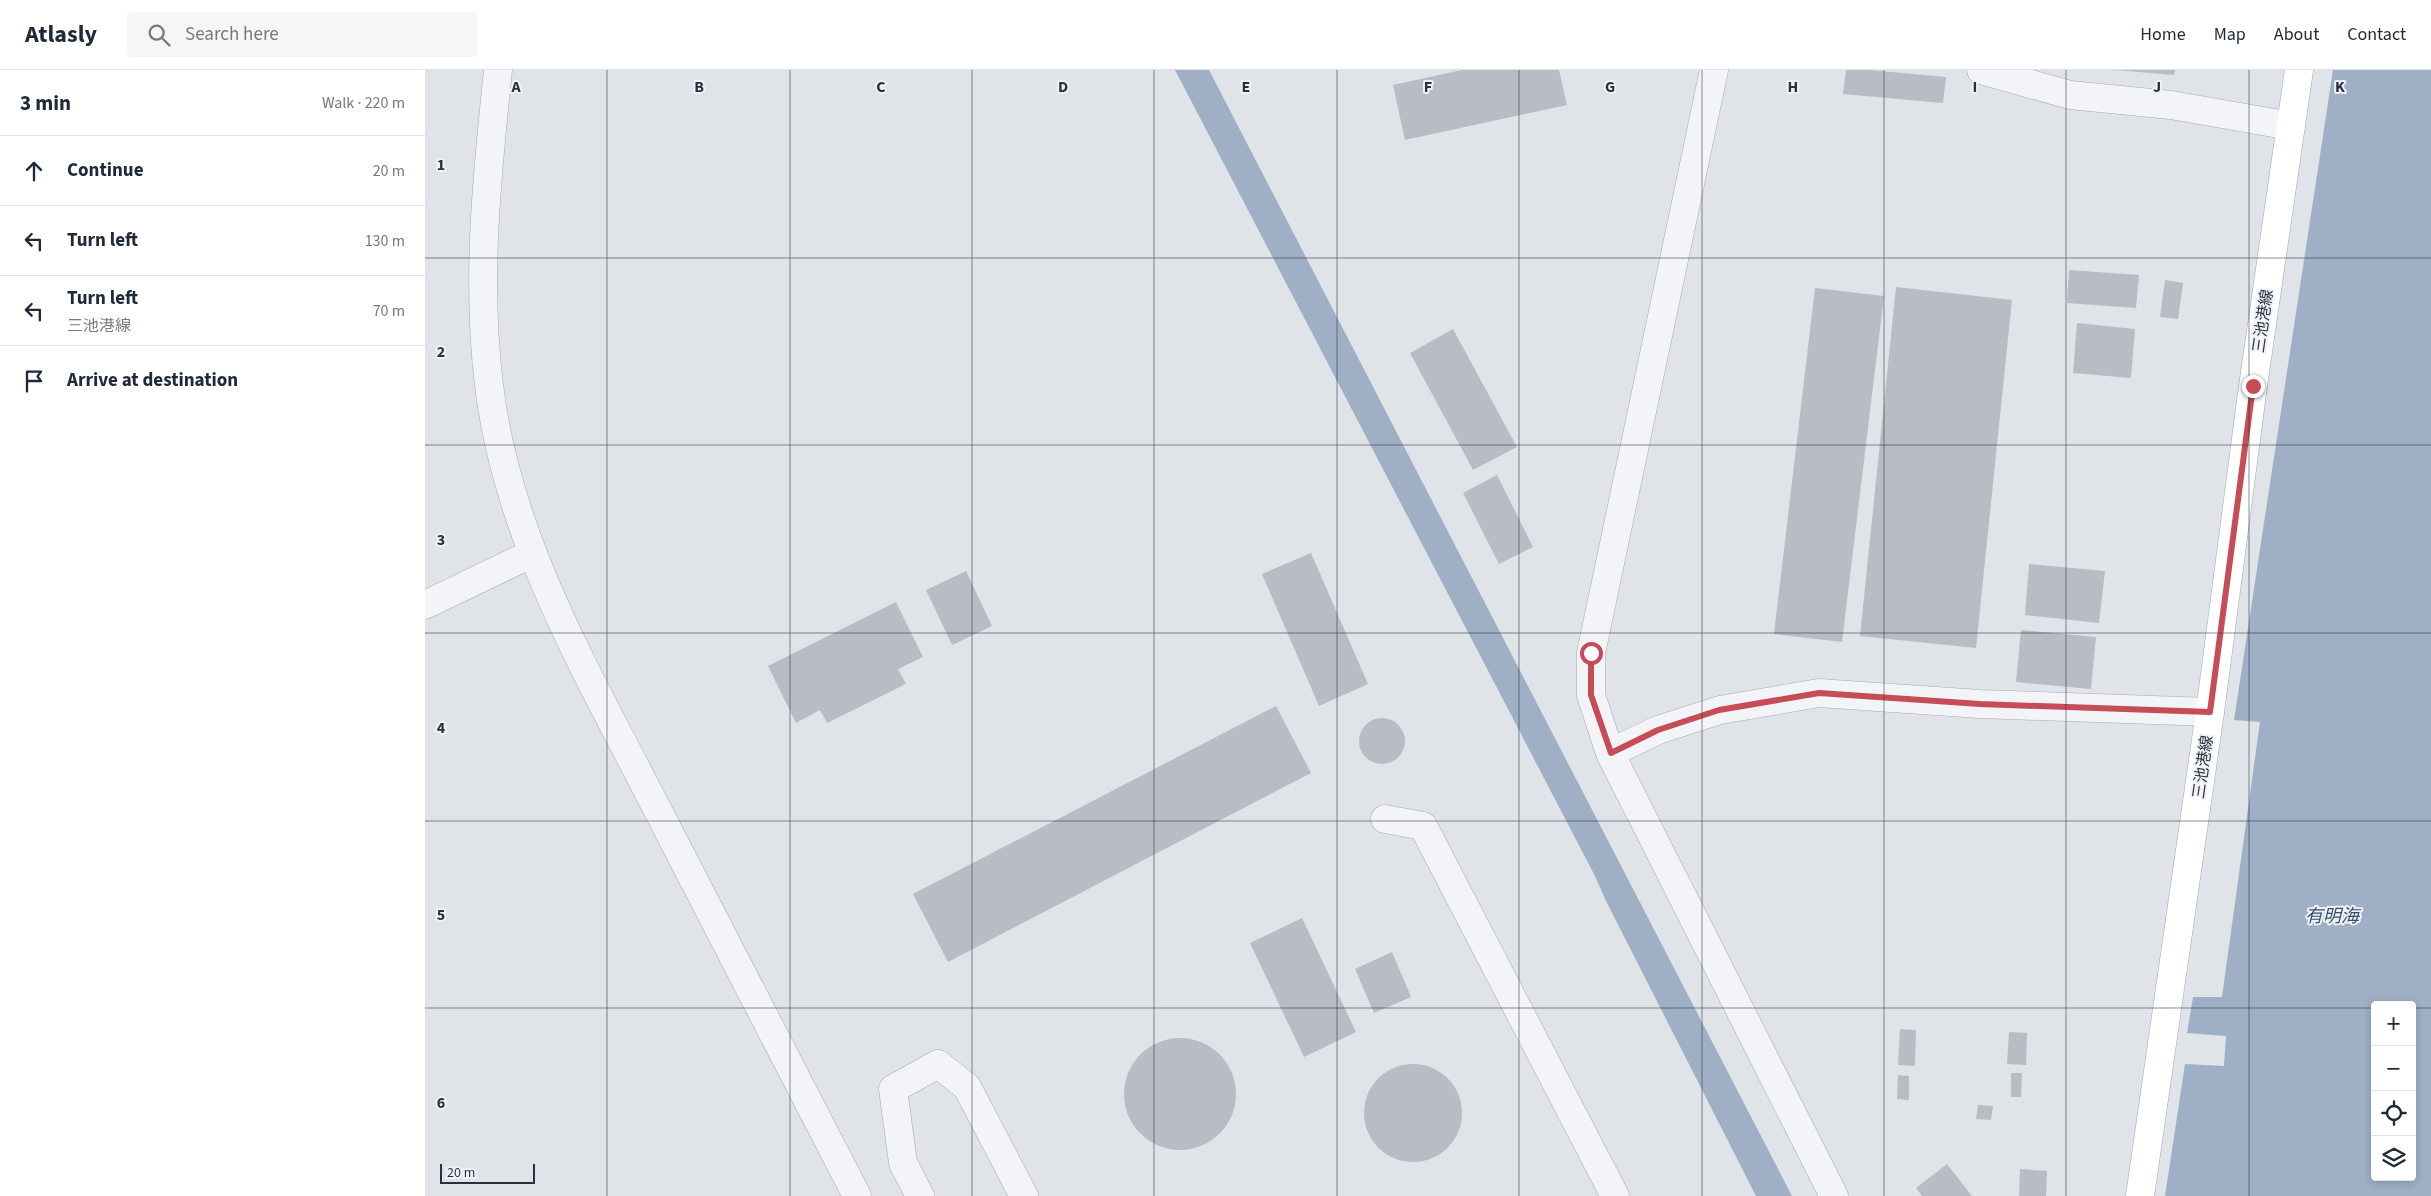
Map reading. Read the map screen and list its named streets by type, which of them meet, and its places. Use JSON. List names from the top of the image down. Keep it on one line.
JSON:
{"streets":{"main road":["三池港線"]},"water":["有明海"],"scale_bar":"20 m","page":{"header":"Atlasly","search":"Search here","nav":["Home","Map","About","Contact"],"heading":["3 min","Walk · 220 m"],"list":[["Continue","20 m"],["Turn left","130 m"],["Turn left","三池港線","70 m"],"Arrive at destination"],"map_buttons":["+","−"],"scale":"20 m"},"grid":{"columns":["A","B","C","D","E","F","G","H","I","J","K"],"rows":["1","2","3","4","5","6"]}}
